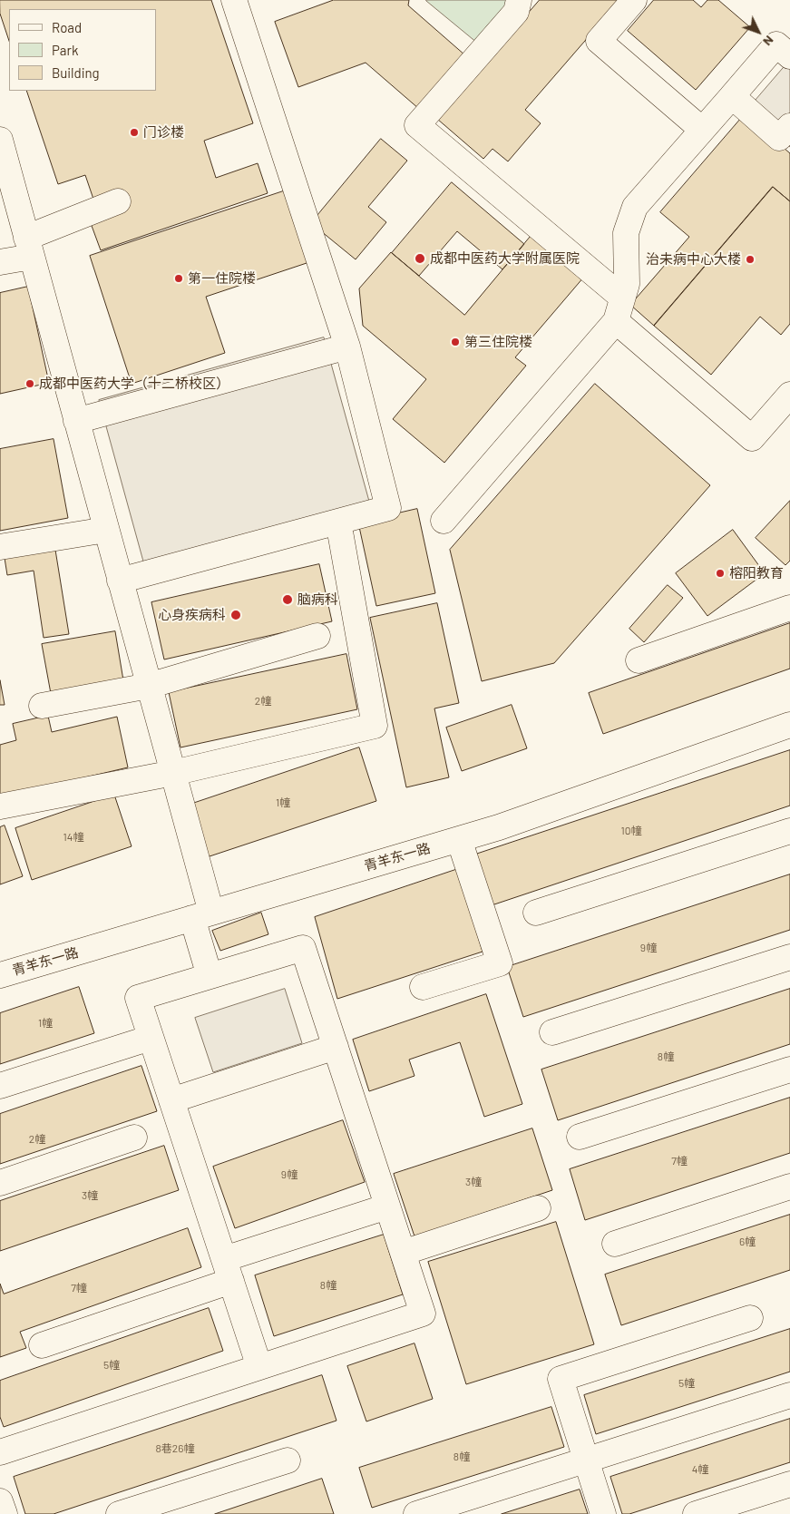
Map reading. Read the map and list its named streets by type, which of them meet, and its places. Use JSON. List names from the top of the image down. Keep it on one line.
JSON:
{"streets":{"street":["青羊东一路"]},"places":["门诊楼","成都中医药大学附属医院","治未病中心大楼","第一住院楼","第三住院楼","成都中医药大学（十二桥校区）","榕阳教育","脑病科","心身疾病科"],"house_numbers":["2幢","1幢","10幢","14幢","9幢","1幢","8幢","2幢","7幢","9幢","3幢","3幢","6幢","8幢","7幢","5幢","5幢","8巷26幢","8幢","4幢"],"legend":["Road","Park","Building"],"north":"bottom right"}
